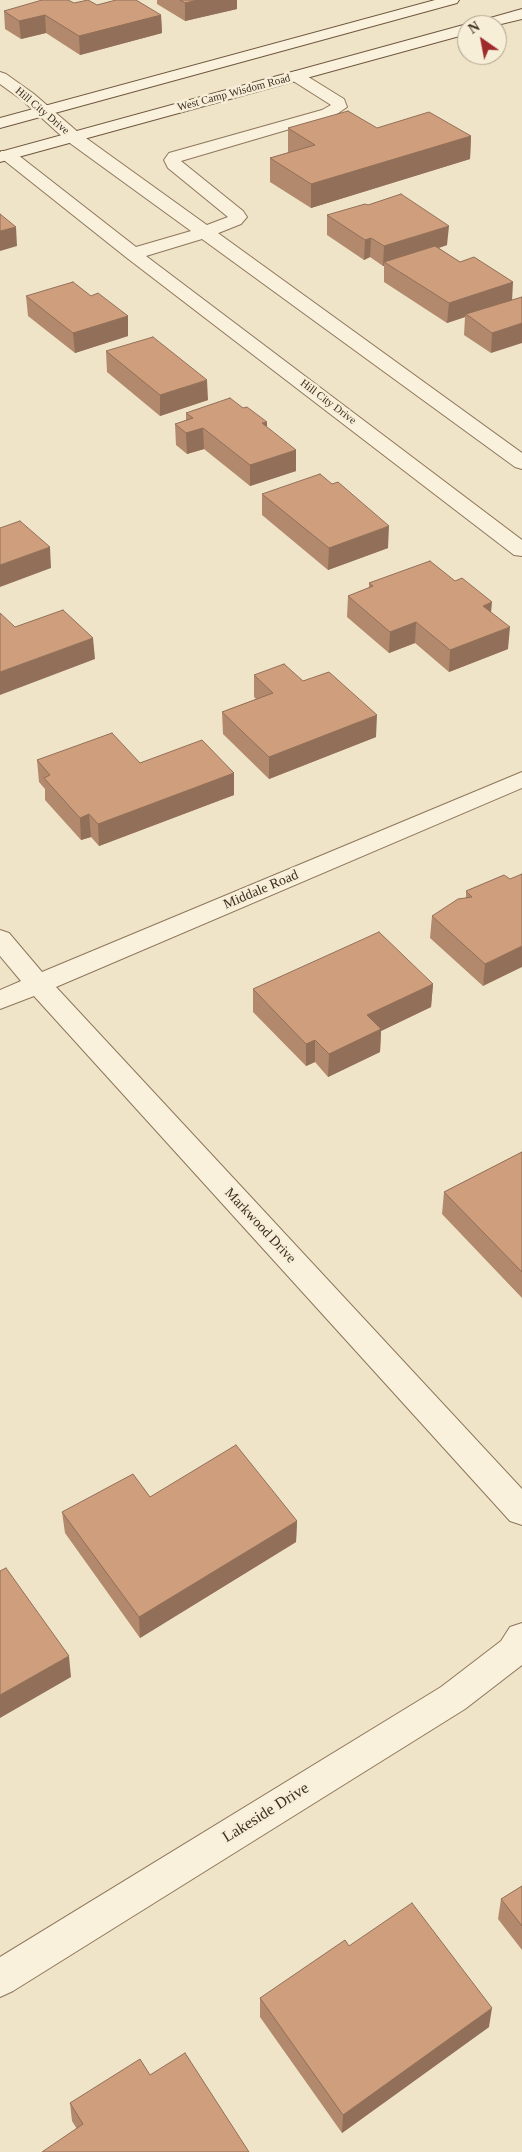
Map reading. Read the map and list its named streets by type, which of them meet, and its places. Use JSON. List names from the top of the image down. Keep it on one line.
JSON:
{"streets":{"street":["West Camp Wisdom Road","Hill City Drive","Middale Road","Markwood Drive","Lakeside Drive"]},"crossings":[["West Camp Wisdom Road","Hill City Drive"],["Middale Road","Markwood Drive"]],"north":"top left"}
